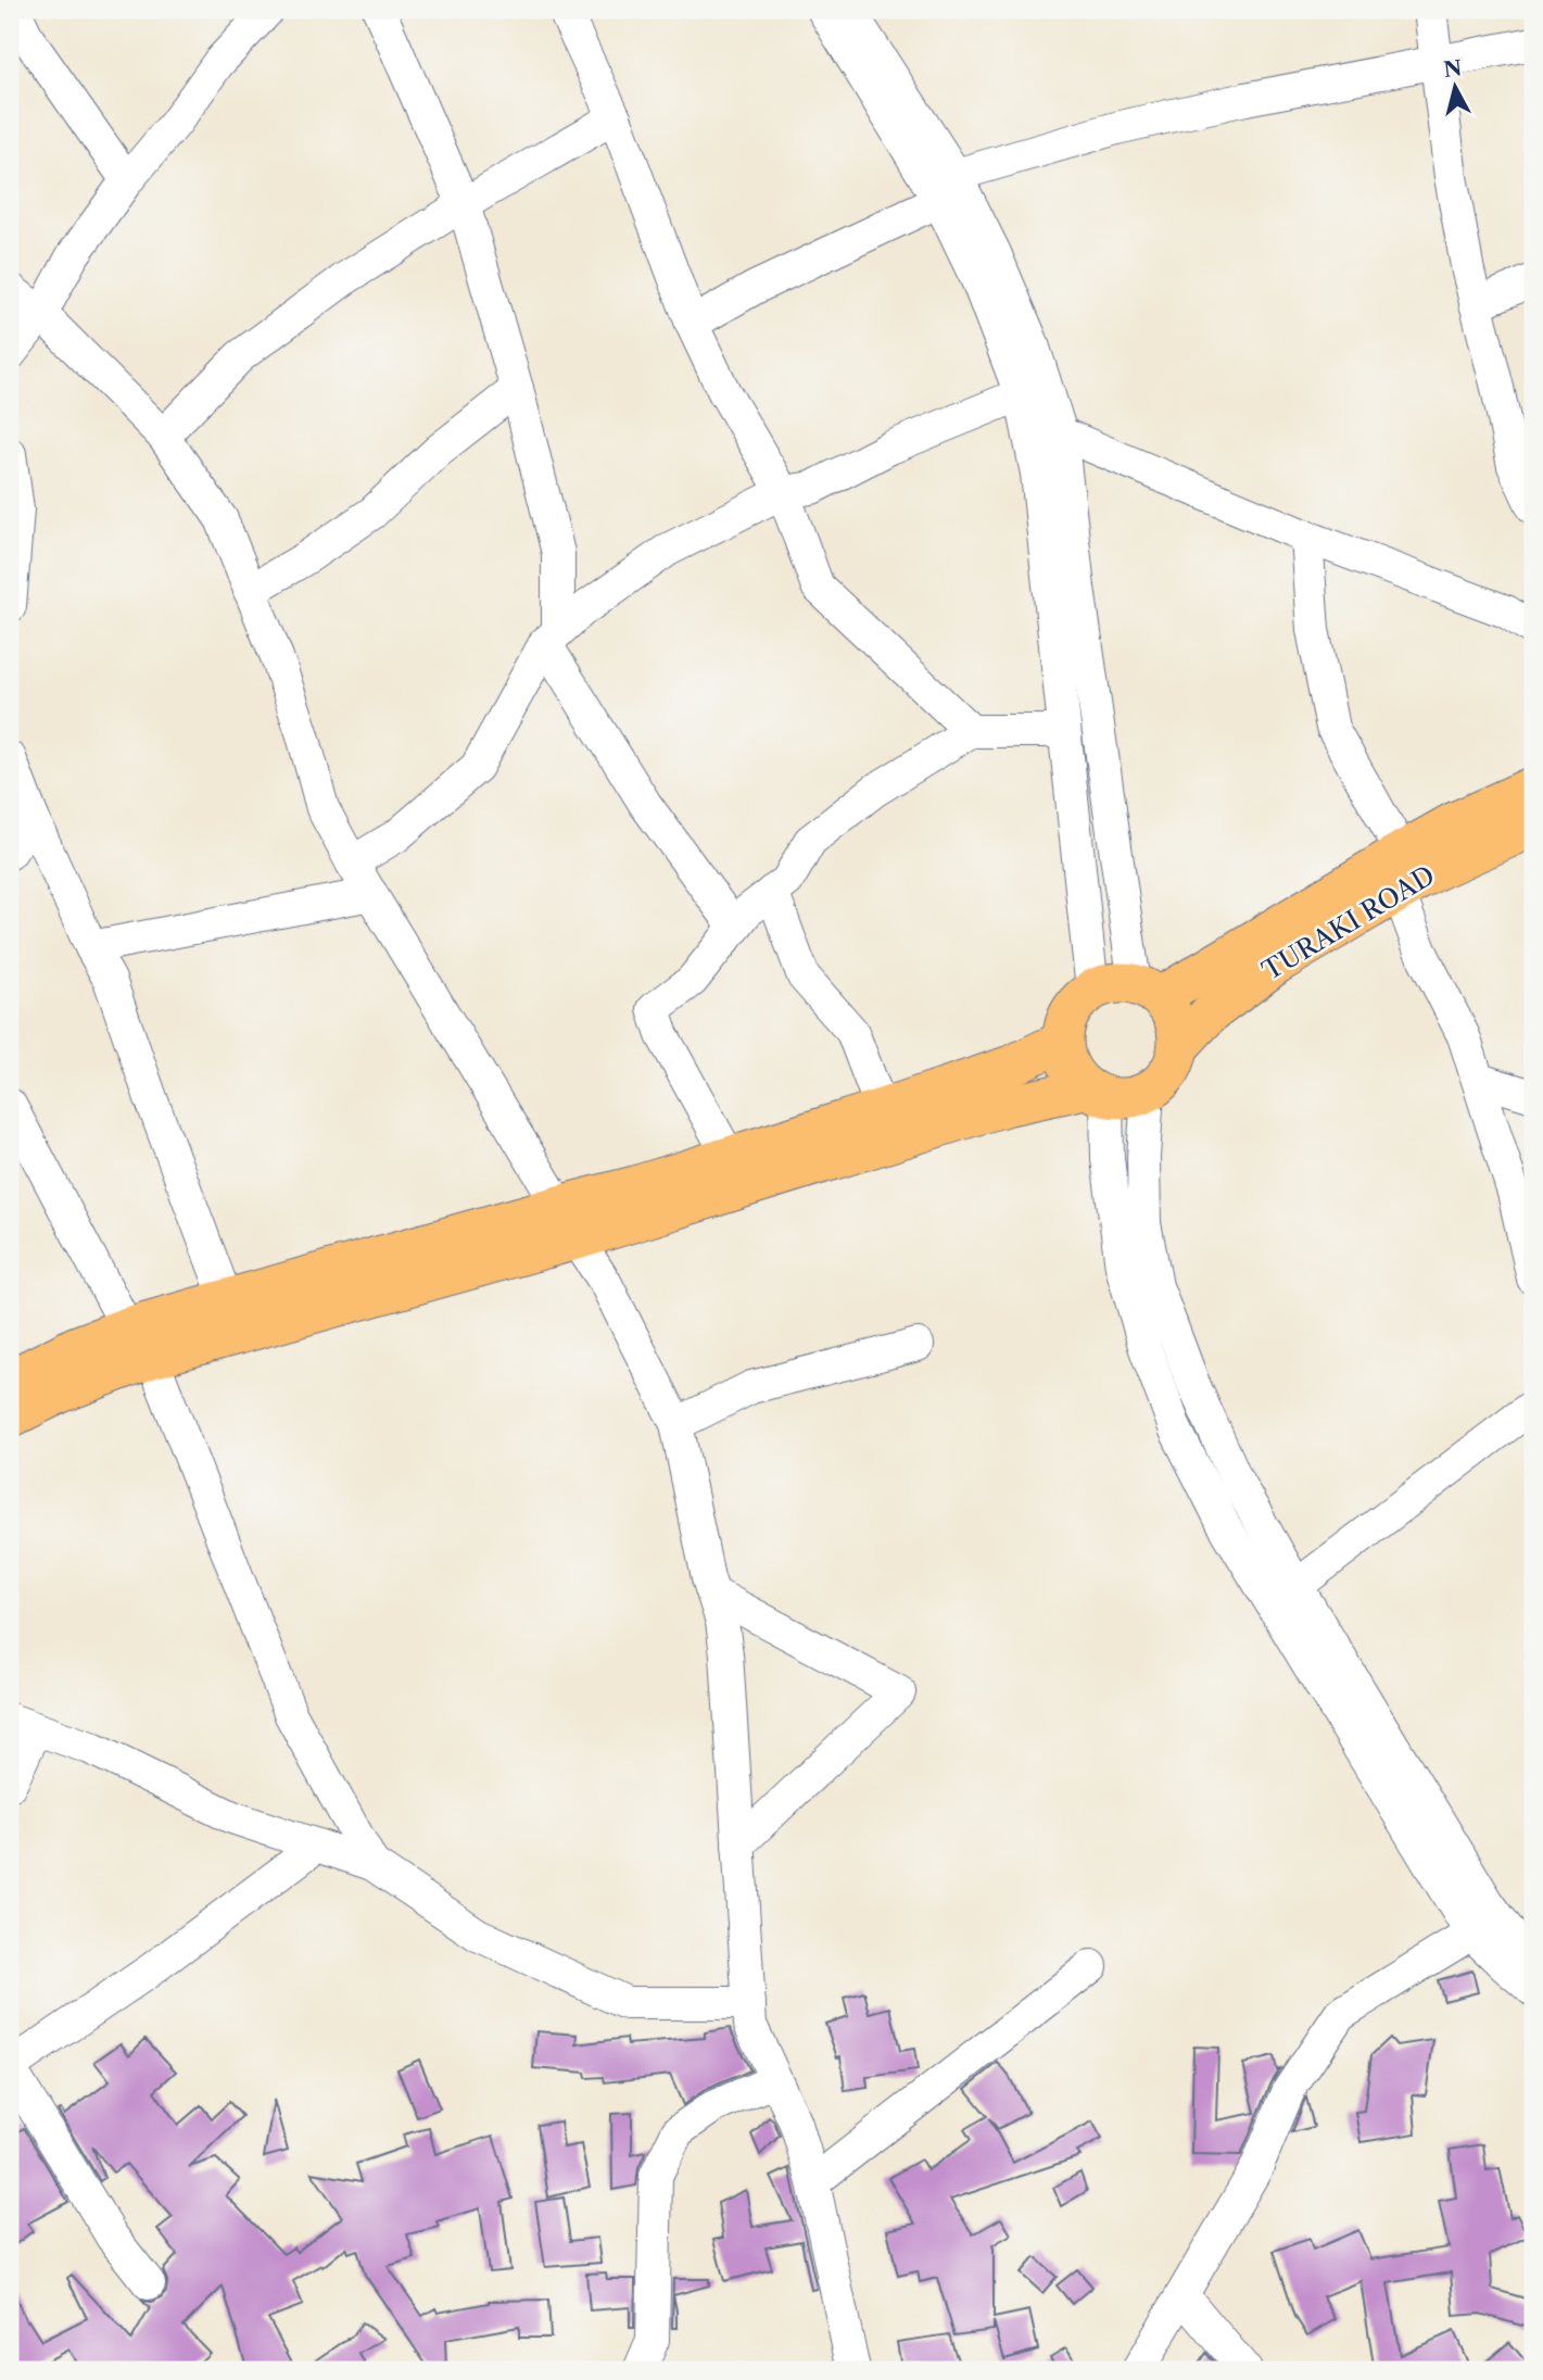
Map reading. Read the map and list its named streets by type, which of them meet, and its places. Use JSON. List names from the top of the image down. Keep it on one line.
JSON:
{"streets":{"main road":["TURAKI ROAD"]},"north":"top"}
